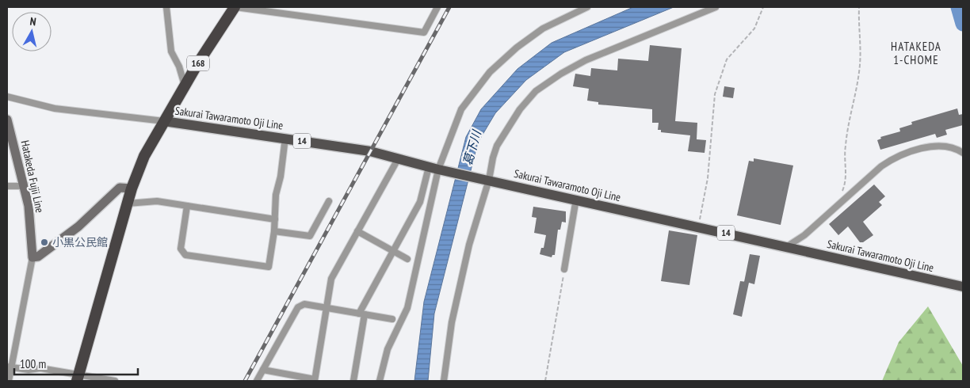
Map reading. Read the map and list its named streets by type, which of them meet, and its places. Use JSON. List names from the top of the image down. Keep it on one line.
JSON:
{"streets":{"highway":["168"],"main road":["Sakurai Tawaramoto Oji Line","14","Hatakeda Fujii Line"]},"crossings":[["168","Sakurai Tawaramoto Oji Line"]],"districts":["HATAKEDA 1-CHOME"],"water":["葛下川"],"places":["小黒公民館"],"scale_bar":"100 m","north":"top"}
